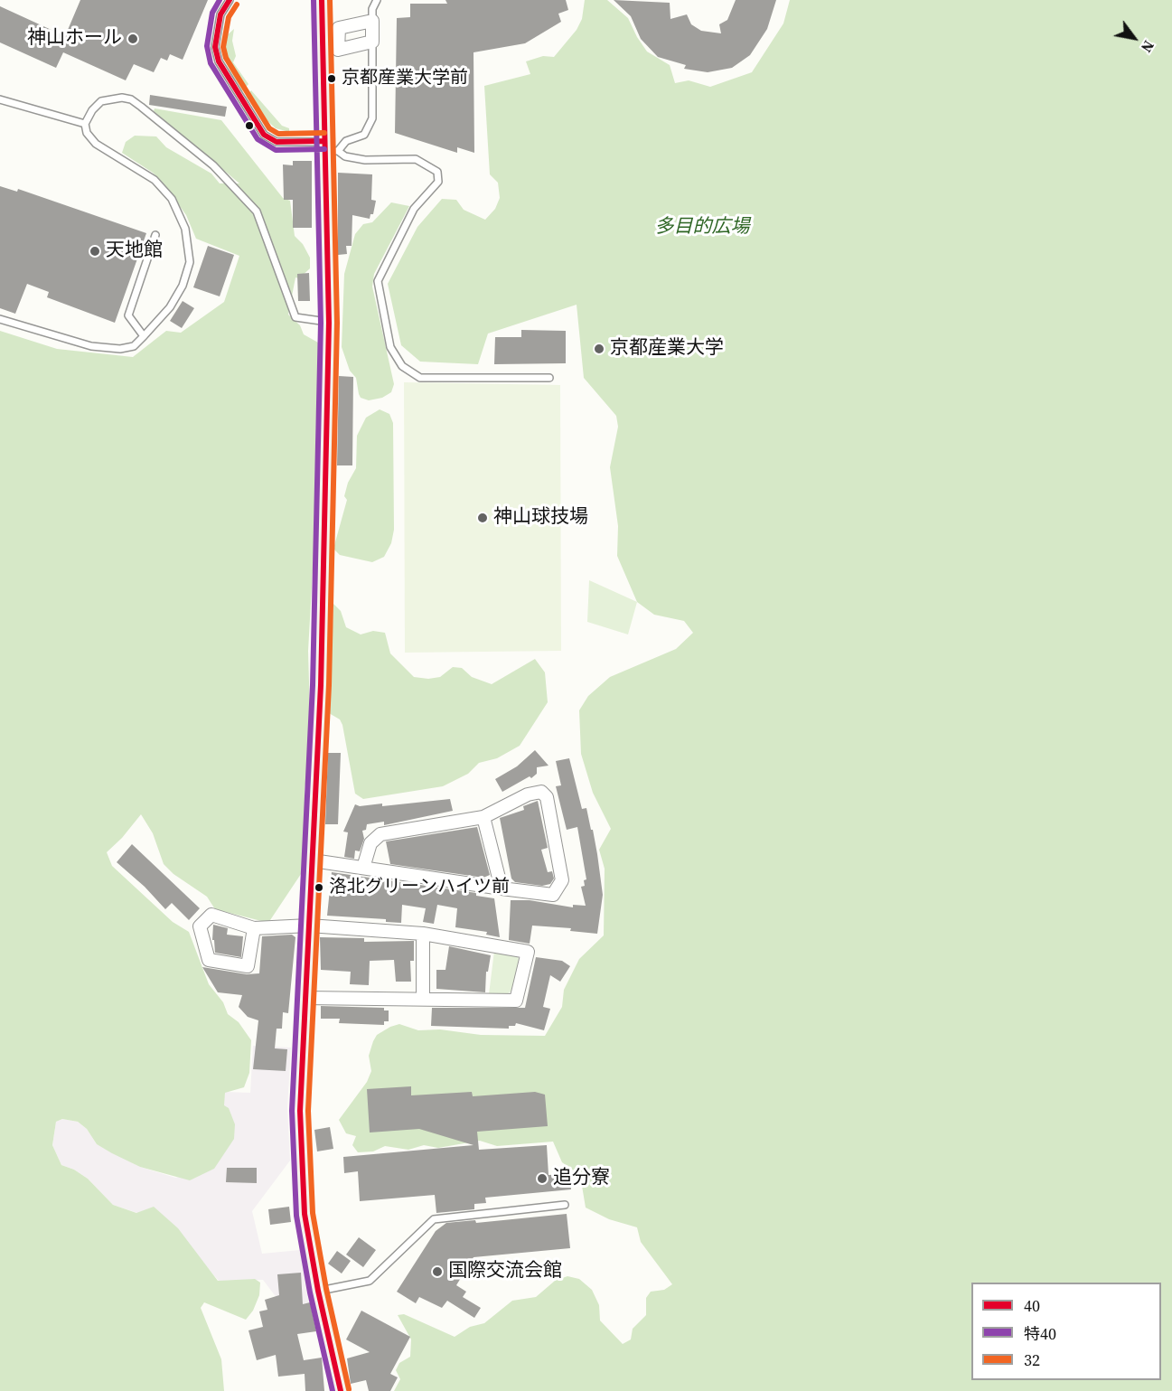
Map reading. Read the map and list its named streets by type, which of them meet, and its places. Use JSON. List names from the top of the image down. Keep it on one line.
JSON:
{"parks":["多目的広場"],"places":["神山ホール","京都産業大学前","天地館","京都産業大学","神山球技場","洛北グリーンハイツ前","追分寮","国際交流会館"],"lines":["transit line 40","transit line 特40","transit line 32"],"legend":["40","特40","32"],"north":"bottom right"}
